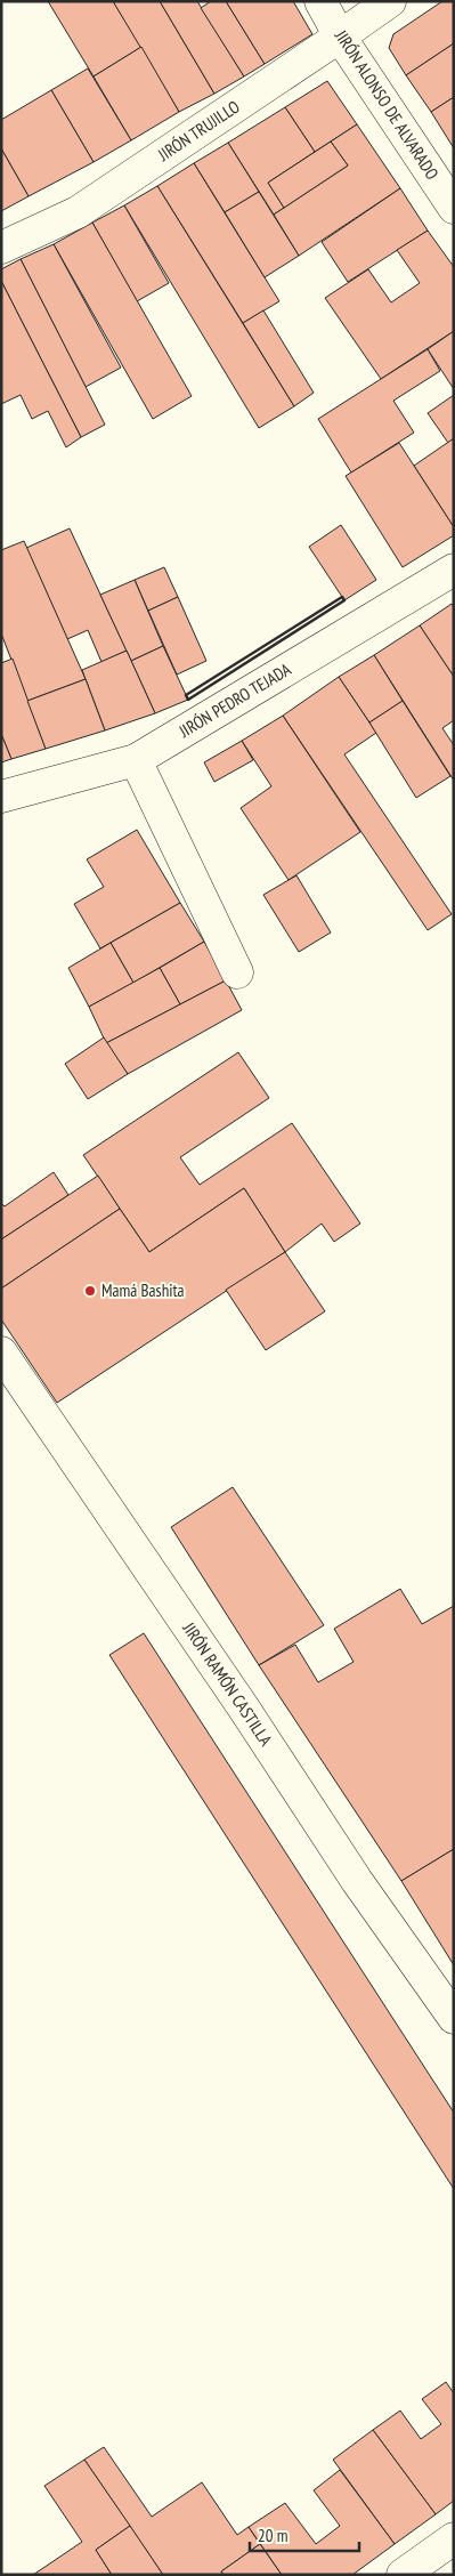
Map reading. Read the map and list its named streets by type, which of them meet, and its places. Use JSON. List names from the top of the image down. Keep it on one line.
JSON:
{"streets":{"street":["JIRÓN ALONSO DE ALVARADO","JIRÓN TRUJILLO","JIRÓN PEDRO TEJADA","JIRÓN RAMÓN CASTILLA"]},"crossings":[["JIRÓN ALONSO DE ALVARADO","JIRÓN TRUJILLO"]],"places":["Mamá Bashita"],"scale_bar":"20 m"}
